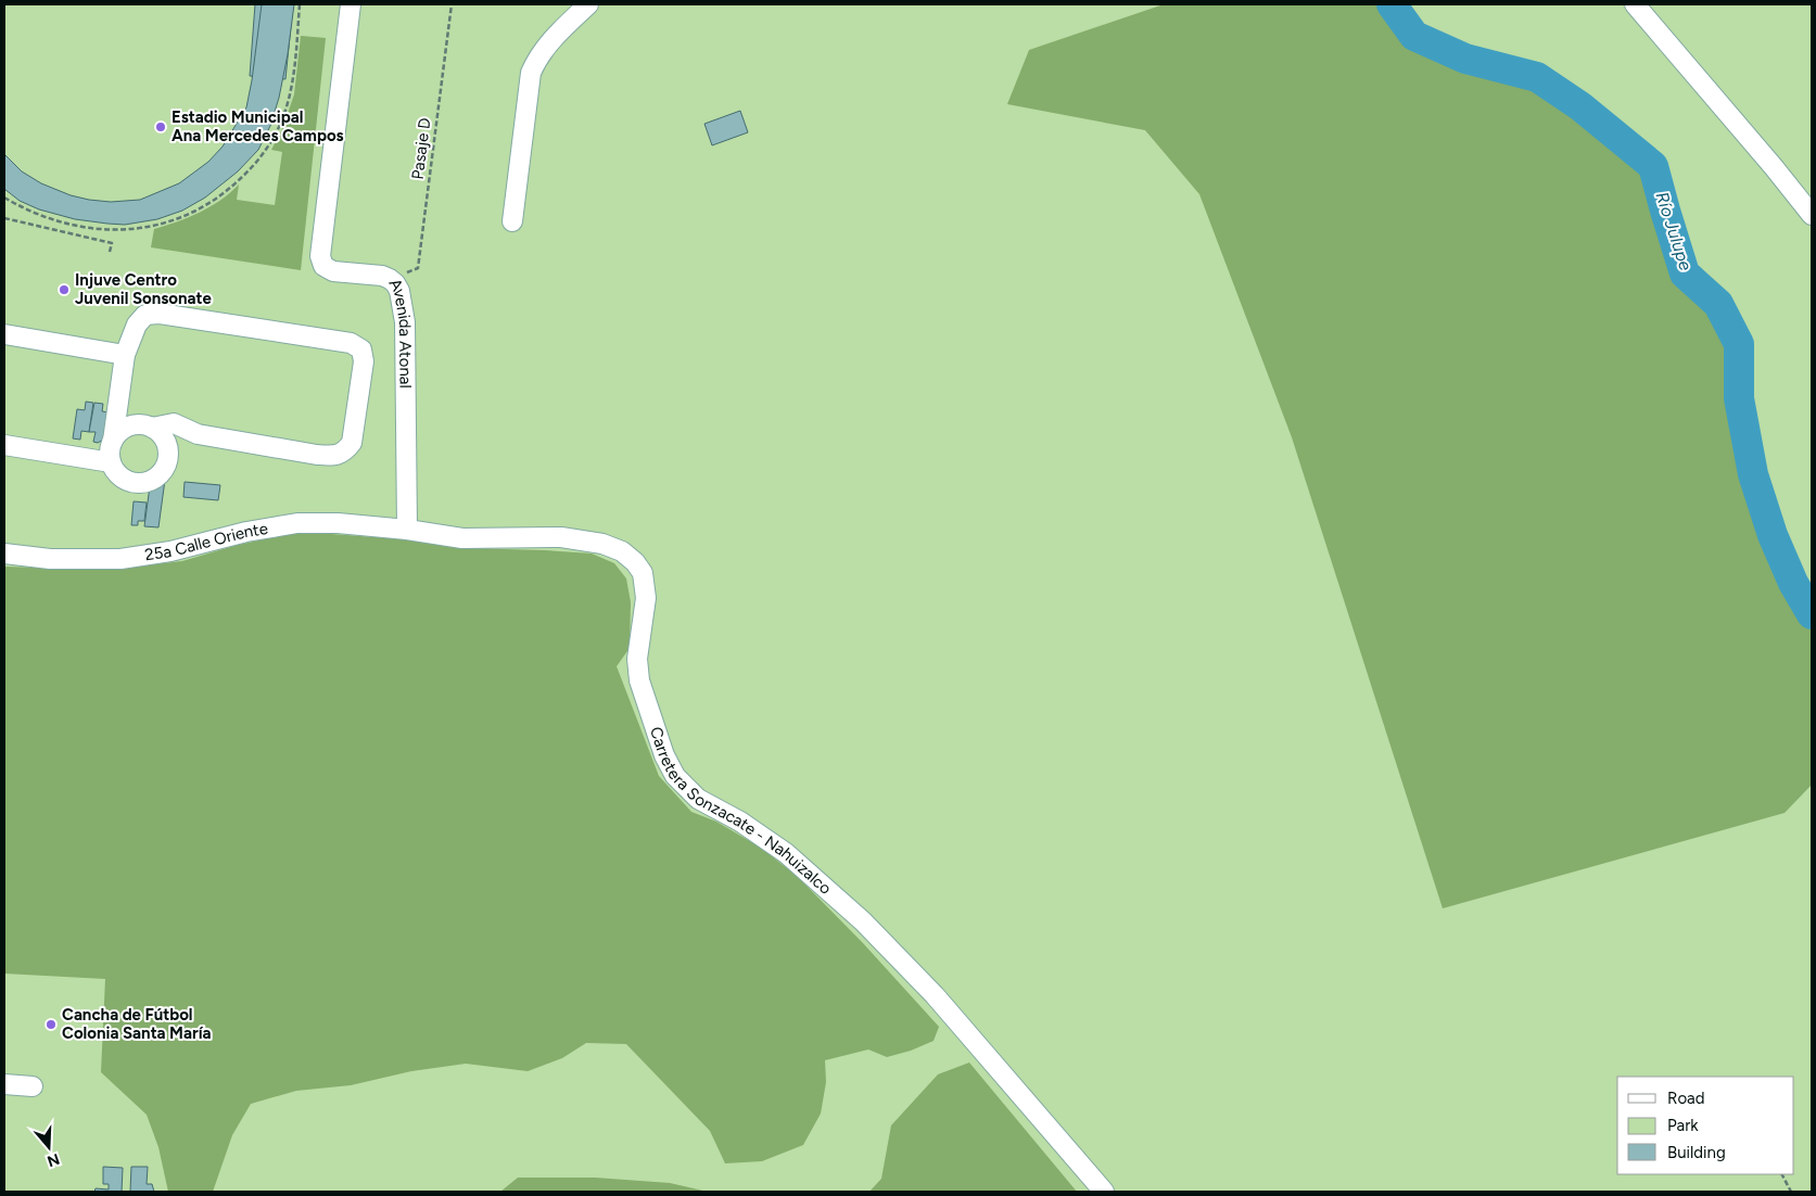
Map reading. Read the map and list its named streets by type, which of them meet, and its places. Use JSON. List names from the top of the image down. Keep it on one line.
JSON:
{"streets":{"street":["Avenida Atonal","25a Calle Oriente","Carretera Sonzacate - Nahuizalco"],"path":["Pasaje D"]},"crossings":[["Pasaje D","Avenida Atonal"],["Avenida Atonal","25a Calle Oriente"],["Avenida Atonal","Carretera Sonzacate - Nahuizalco"],["25a Calle Oriente","Carretera Sonzacate - Nahuizalco"]],"water":["Río Julupe"],"places":["Estadio Municipal Ana Mercedes Campos","Injuve Centro Juvenil Sonsonate","Cancha de Fútbol Colonia Santa María"],"legend":["Road","Park","Building"],"north":"bottom"}
